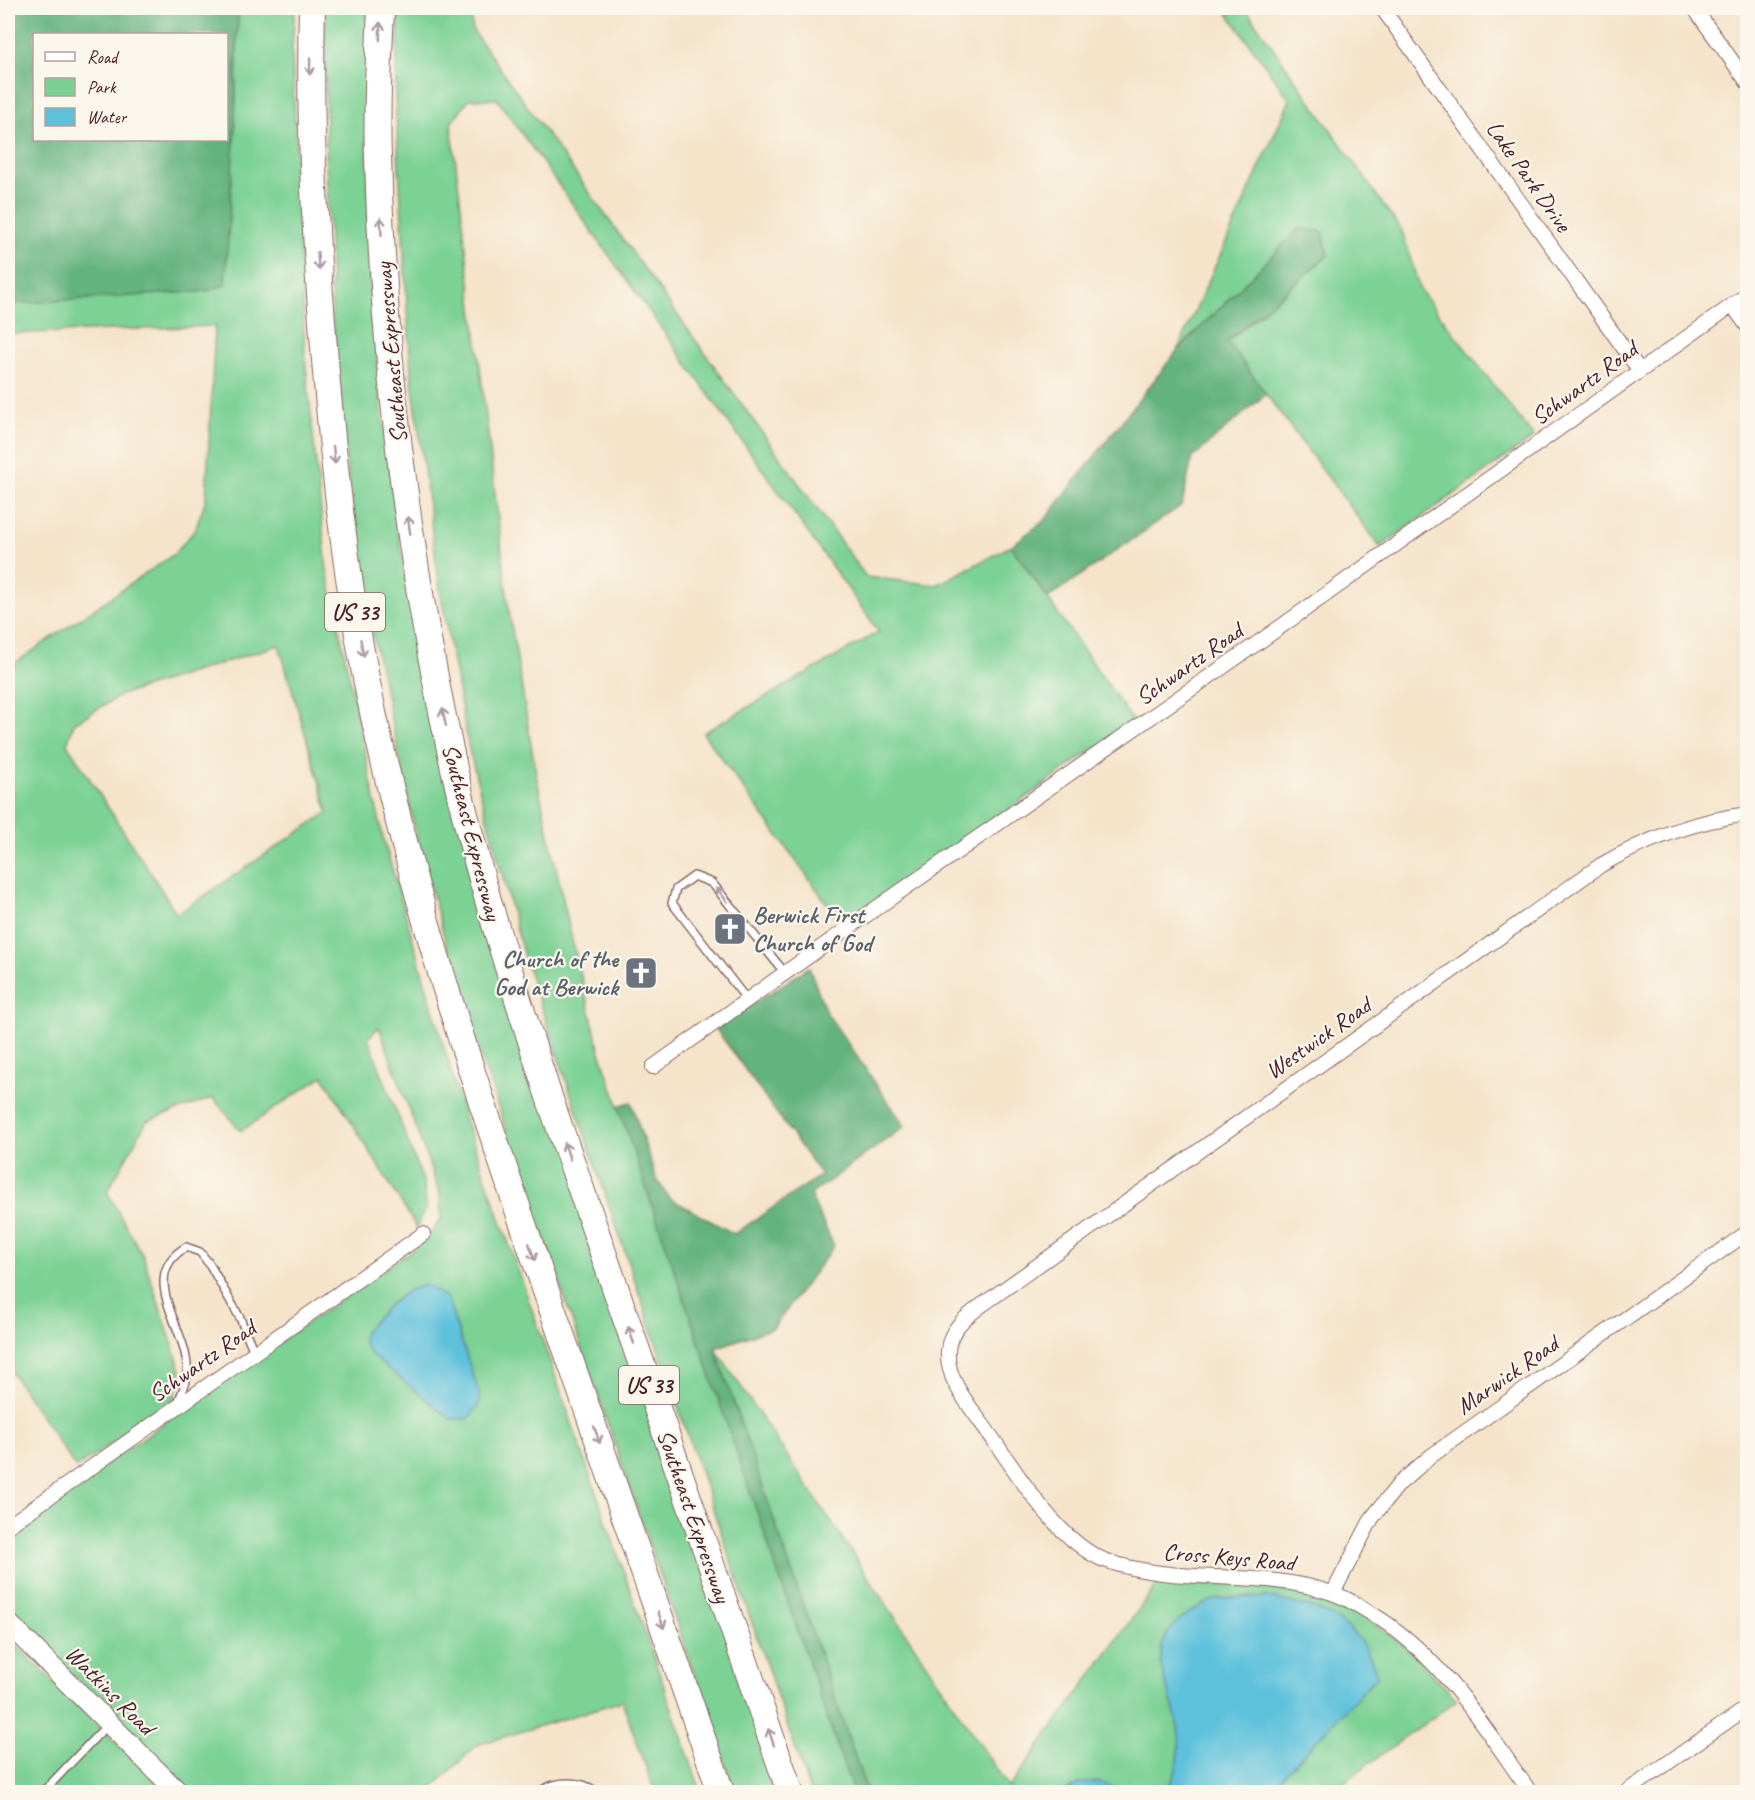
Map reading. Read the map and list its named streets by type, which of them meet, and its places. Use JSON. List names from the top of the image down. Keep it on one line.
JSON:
{"streets":{"highway":["Southeast Expressway","US 33"],"street":["Lake Park Drive","Schwartz Road","Westwick Road","Marwick Road","Cross Keys Road","Watkins Road"]},"crossings":[["Lake Park Drive","Schwartz Road"],["Westwick Road","Cross Keys Road"],["Marwick Road","Cross Keys Road"]],"places":{"church":["Berwick First Church of God","Church of the God at Berwick"]},"legend":["Road","Park","Water"]}
